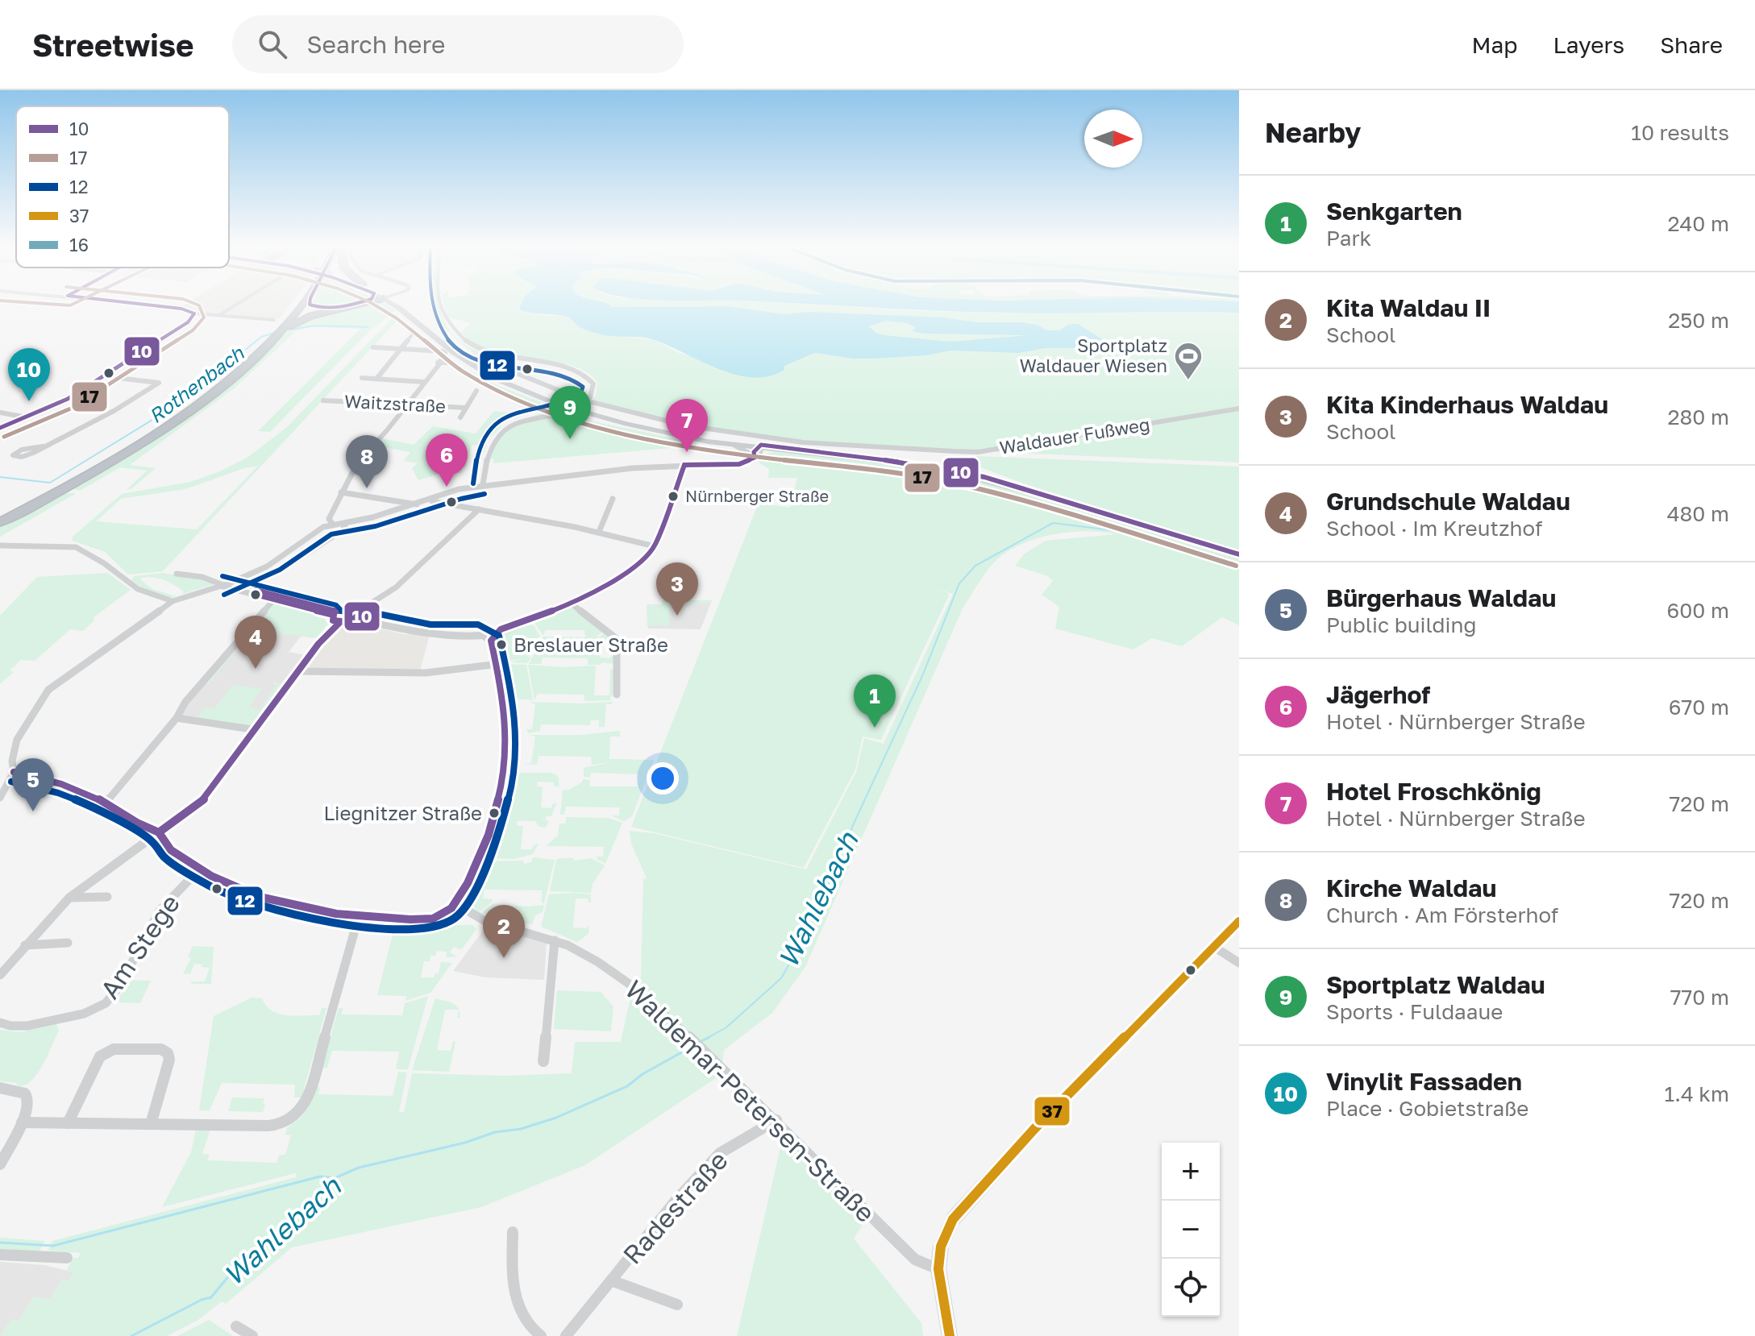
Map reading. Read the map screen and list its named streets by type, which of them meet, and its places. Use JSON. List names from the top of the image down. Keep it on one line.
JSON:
{"streets":{"street":["Waitzstraße","Waldauer Fußweg","Am Stege","Waldemar-Petersen-Straße","Radestraße"]},"crossings":[["Waldemar-Petersen-Straße","Radestraße"]],"water":["Rothenbach","Wahlebach"],"places":{"sports":["Sportplatz Waldauer Wiesen"],"other":["Nürnberger Straße","Breslauer Straße","Liegnitzer Straße"]},"lines":["transit line 10","transit line 17","transit line 12","transit line 37"],"legend":["10","17","12","37","16"],"north":"right","page":{"header":"Streetwise","search":"Search here","nav":["Map","Layers","Share"],"heading":["Nearby","10 results"],"list":[{"mark":"1","name":"Senkgarten","note":"Park","value":"240 m"},{"mark":"2","name":"Kita Waldau II","note":"School","value":"250 m"},{"mark":"3","name":"Kita Kinderhaus Waldau","note":"School","value":"280 m"},{"mark":"4","name":"Grundschule Waldau","note":"School · Im Kreutzhof","value":"480 m"},{"mark":"5","name":"Bürgerhaus Waldau","note":"Public building","value":"600 m"},{"mark":"6","name":"Jägerhof","note":"Hotel · Nürnberger Straße","value":"670 m"},{"mark":"7","name":"Hotel Froschkönig","note":"Hotel · Nürnberger Straße","value":"720 m"},{"mark":"8","name":"Kirche Waldau","note":"Church · Am Försterhof","value":"720 m"},{"mark":"9","name":"Sportplatz Waldau","note":"Sports · Fuldaaue","value":"770 m"},{"mark":"10","name":"Vinylit Fassaden","note":"Place · Gobietstraße","value":"1.4 km"}],"pins":["10","9","7","6","8","3","4","1","5","2"],"map_buttons":["+","−"]}}
